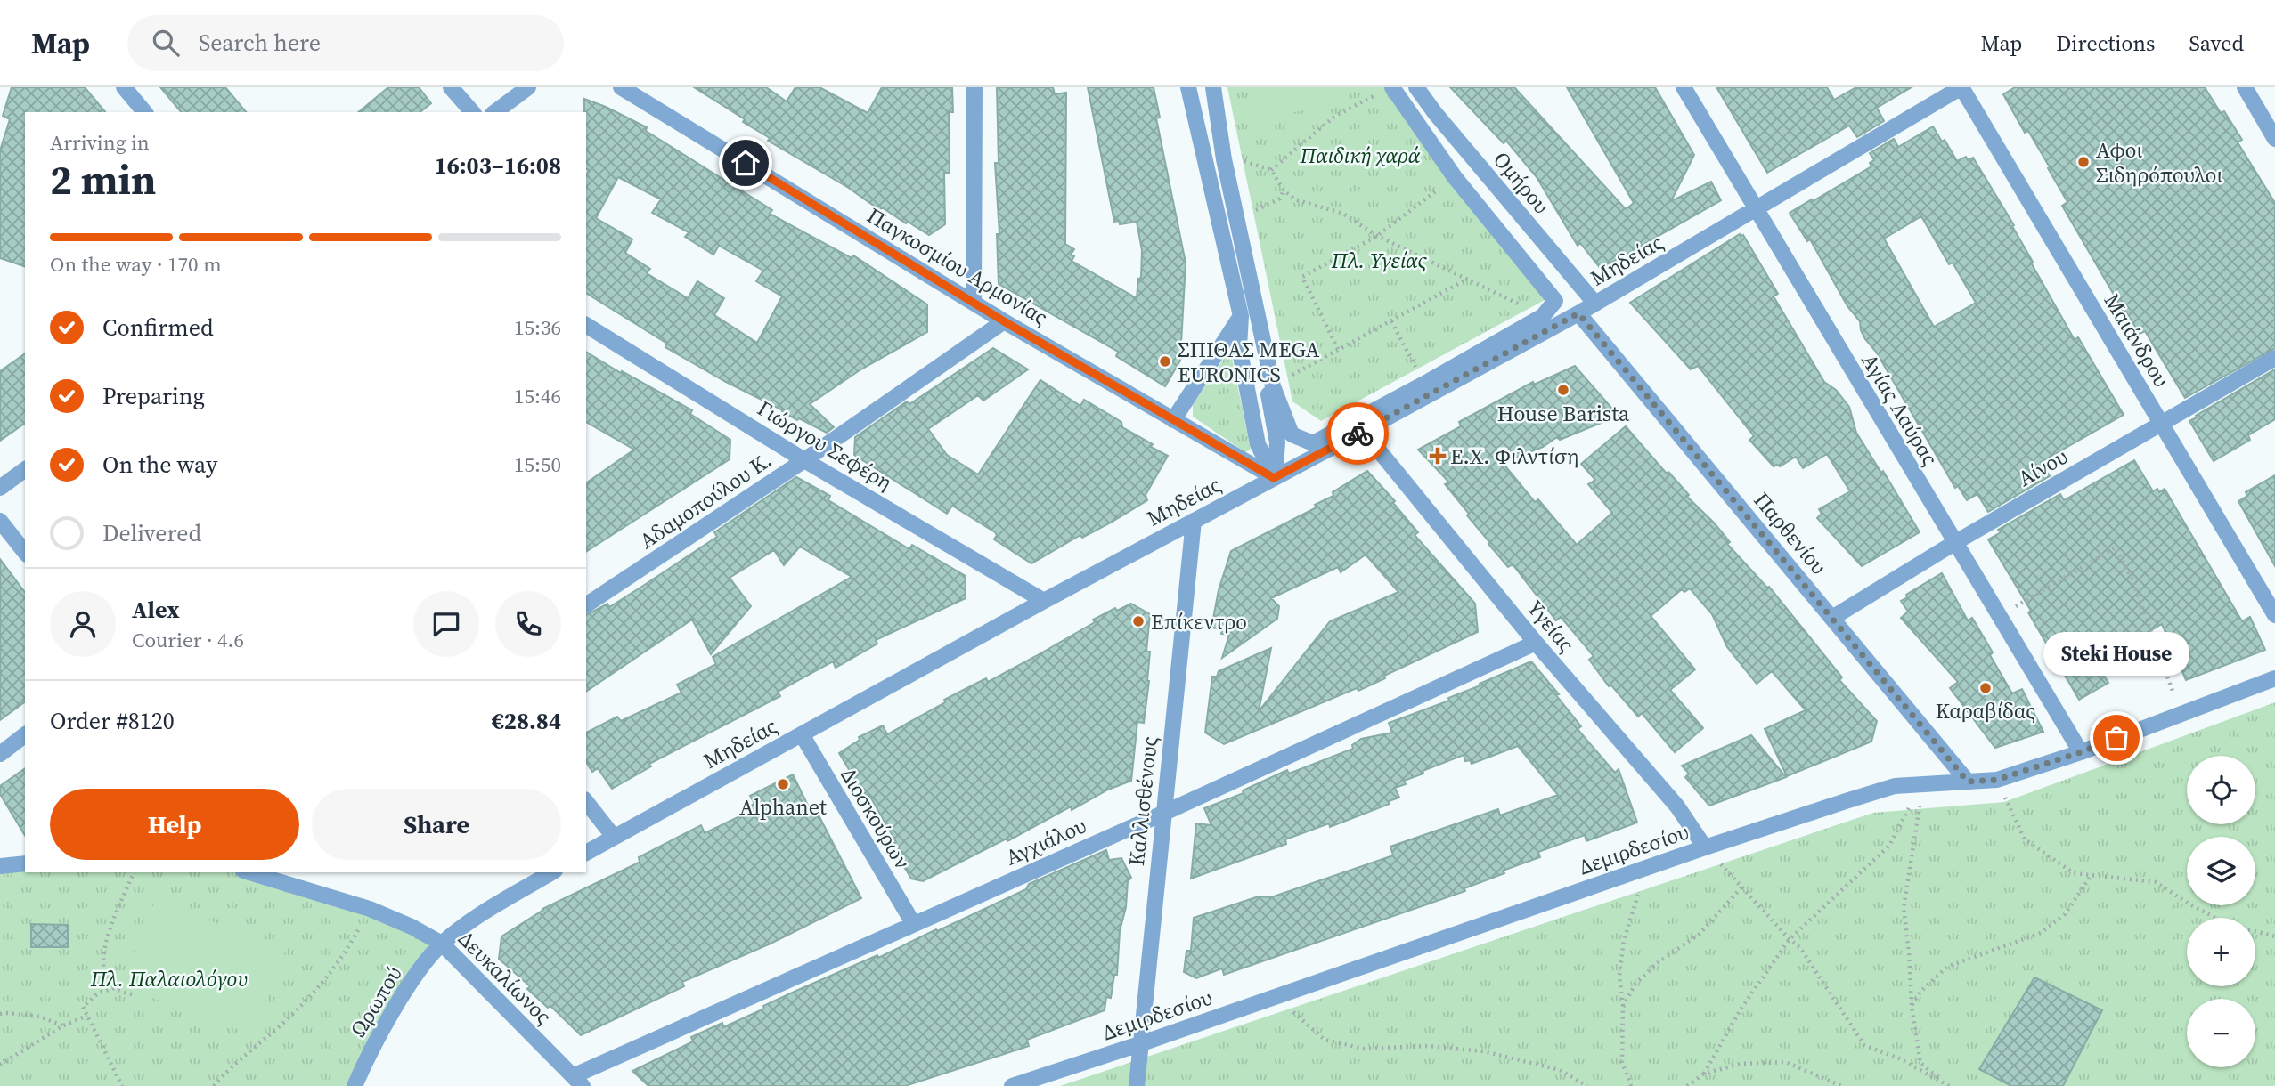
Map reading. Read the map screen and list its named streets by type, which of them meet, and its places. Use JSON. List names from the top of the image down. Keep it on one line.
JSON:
{"streets":{"street":["Ομήρου","Μηδείας","Παγκοσμίου Αρμονίας","Μαιάνδρου","Αγίας Λαύρας","Γιώργου Σεφέρη","Αίνου","Αδαμοπούλου Κ.","Παρθενίου","Υγείας","Καλλισθένους","Διοσκούρων","Αγχιάλου","Δεμιρδεσίου","Δευκαλίωνος","Ωρωπού"]},"crossings":[["Ομήρου","Μηδείας"],["Μηδείας","Παγκοσμίου Αρμονίας"],["Μηδείας","Μαιάνδρου"],["Μηδείας","Αγίας Λαύρας"],["Μηδείας","Γιώργου Σεφέρη"],["Μηδείας","Παρθενίου"],["Μηδείας","Υγείας"],["Μηδείας","Καλλισθένους"],["Μηδείας","Διοσκούρων"],["Παγκοσμίου Αρμονίας","Αδαμοπούλου Κ."],["Μαιάνδρου","Αίνου"],["Αγίας Λαύρας","Αίνου"],["Αγίας Λαύρας","Δεμιρδεσίου"],["Γιώργου Σεφέρη","Αδαμοπούλου Κ."],["Αίνου","Παρθενίου"],["Παρθενίου","Δεμιρδεσίου"],["Υγείας","Αγχιάλου"],["Υγείας","Δεμιρδεσίου"],["Καλλισθένους","Αγχιάλου"],["Καλλισθένους","Δεμιρδεσίου"],["Διοσκούρων","Αγχιάλου"],["Αγχιάλου","Δευκαλίωνος"],["Δευκαλίωνος","Ωρωπού"]],"parks":["Παιδική χαρά","Πλ. Υγείας","Πλ. Παλαιολόγου"],"places":{"other":["Αφοι Σιδηρόπουλοι","ΣΠΙΘΑΣ MEGA EURONICS","House Barista","Επίκεντρο","Καραβίδας","Steki House","Alphanet"],"health":["Ε.Χ. Φιλντίση"]},"page":{"header":"Map","search":"Search here","nav":["Map","Directions","Saved"],"heading":["2 min","Arriving in","16:03–16:08"],"panel":["Alex","Courier · 4.6","Order #8120","€28.84"],"bar":"On the way · 170 m","list":[["Confirmed","15:36"],["Preparing","15:46"],["On the way","15:50"],"Delivered"],"bubble":"Steki House","map_buttons":["+","−"],"buttons":["Help","Share"]}}
